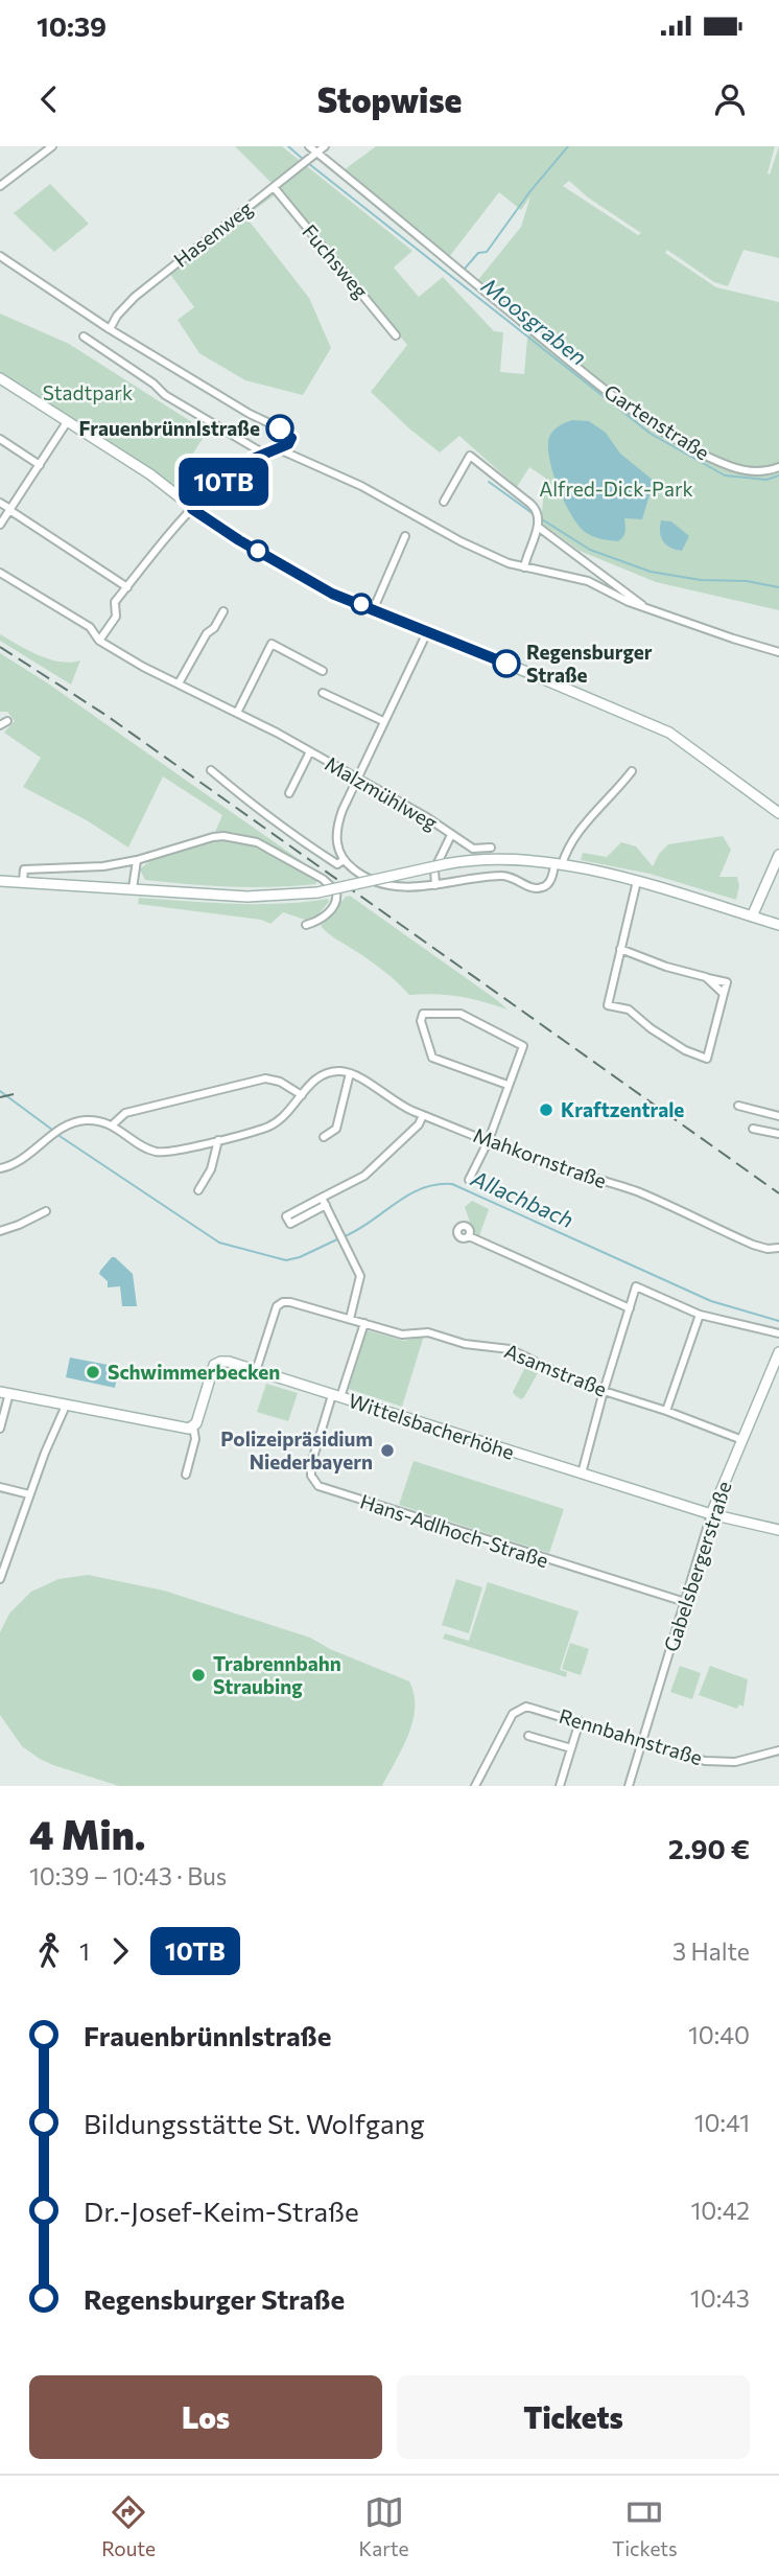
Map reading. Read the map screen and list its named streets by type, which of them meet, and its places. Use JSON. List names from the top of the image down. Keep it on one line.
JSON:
{"streets":{"street":["Hasenweg","Fuchsweg","Gartenstraße","Malzmühlweg","Mahkornstraße","Asamstraße","Wittelsbacherhöhe","Hans-Adlhoch-Straße","Gabelsbergerstraße","Rennbahnstraße"]},"crossings":[["Hasenweg","Fuchsweg"],["Hasenweg","Gartenstraße"],["Asamstraße","Wittelsbacherhöhe"],["Asamstraße","Gabelsbergerstraße"],["Wittelsbacherhöhe","Hans-Adlhoch-Straße"],["Wittelsbacherhöhe","Gabelsbergerstraße"],["Hans-Adlhoch-Straße","Gabelsbergerstraße"],["Gabelsbergerstraße","Rennbahnstraße"]],"water":["Moosgraben","Allachbach"],"parks":["Stadtpark","Alfred-Dick-Park"],"places":["Frauenbrünnlstraße","Regensburger Straße","Kraftzentrale","Schwimmerbecken","Polizeipräsidium Niederbayern","Trabrennbahn Straubing"],"lines":["bus line 10TB"],"page":{"status":"10:39","header":"Stopwise","on_map":"10TB","heading":["4 Min.","10:39 – 10:43 · Bus","2.90 €"],"legs":["1","10TB","3 Halte"],"list":[{"name":"Frauenbrünnlstraße","value":"10:40"},{"name":"Bildungsstätte St. Wolfgang","value":"10:41"},{"name":"Dr.-Josef-Keim-Straße","value":"10:42"},{"name":"Regensburger Straße","value":"10:43"}],"buttons":["Los","Tickets"],"tabs":["Route","Karte","Tickets"]}}
